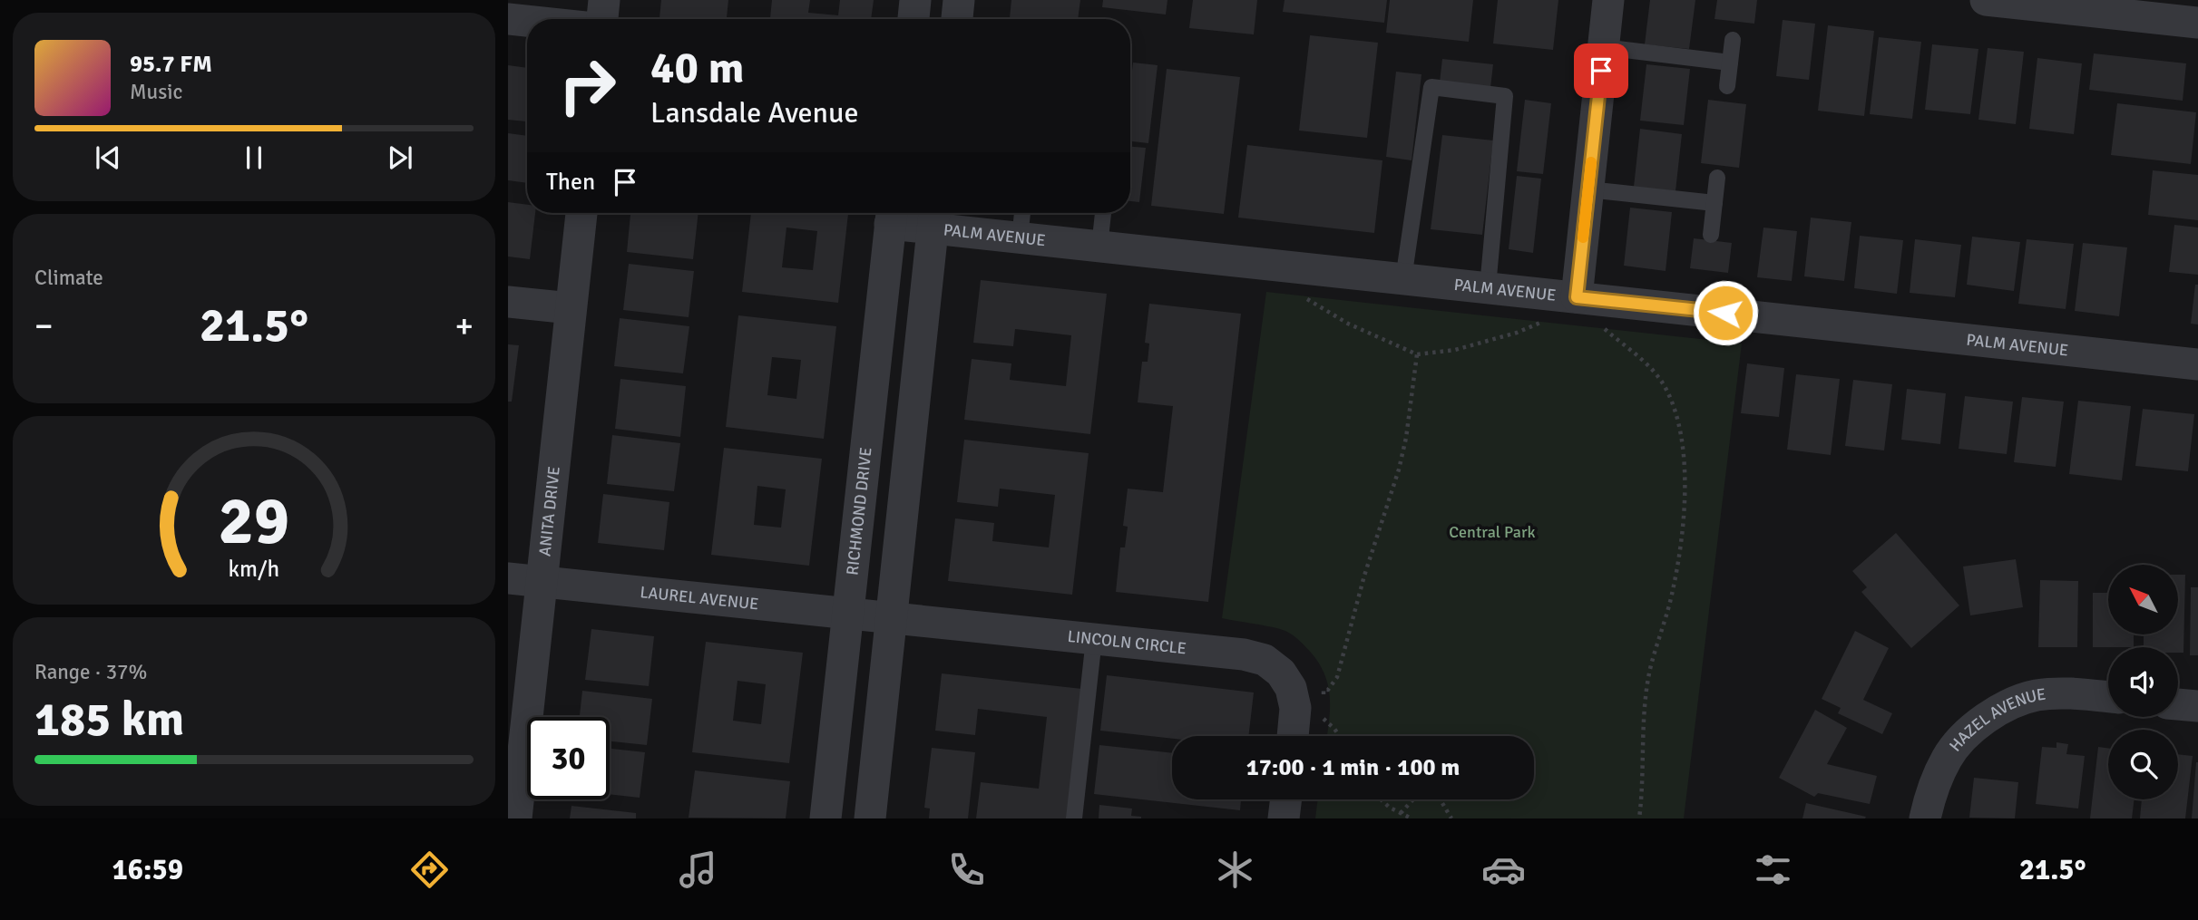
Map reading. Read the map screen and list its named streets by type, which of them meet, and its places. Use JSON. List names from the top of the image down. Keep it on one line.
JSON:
{"streets":{"street":["PALM AVENUE","ANITA DRIVE","RICHMOND DRIVE","LAUREL AVENUE","LINCOLN CIRCLE","HAZEL AVENUE"]},"crossings":[["PALM AVENUE","RICHMOND DRIVE"],["ANITA DRIVE","LAUREL AVENUE"],["RICHMOND DRIVE","LAUREL AVENUE"],["LAUREL AVENUE","LINCOLN CIRCLE"]],"parks":["Central Park"],"north":"top left","page":{"turn":["40 m","Lansdale Avenue"],"song":["95.7 FM","Music"],"then":"Then","tile":["Climate",["Range · 37%","185 km"]],"heat":["−","21.5°","+"],"limit":"30","trip":"17:00 · 1 min · 100 m","tabs":["16:59","21.5°"],"gauge":["29","km/h"]}}
